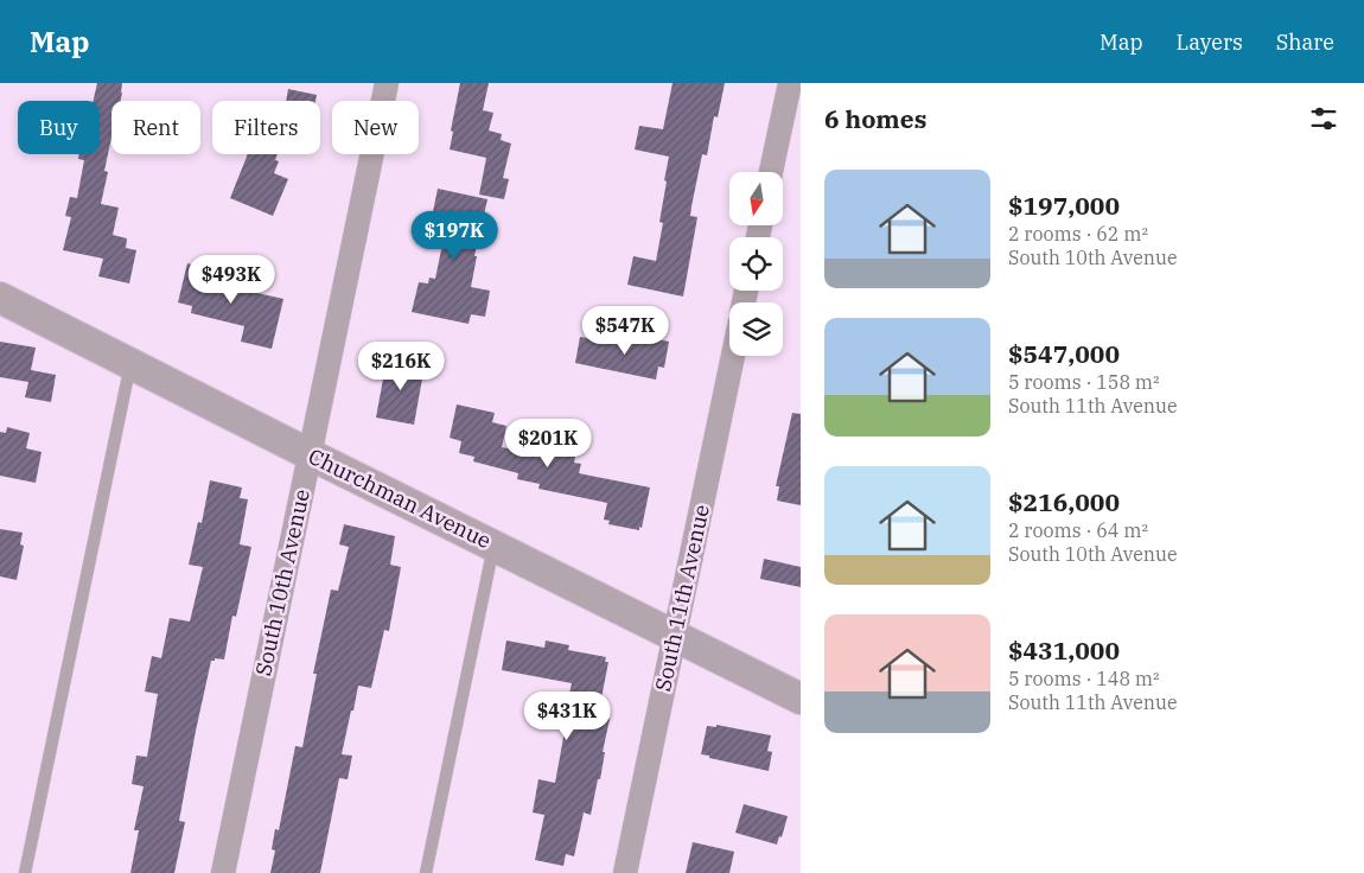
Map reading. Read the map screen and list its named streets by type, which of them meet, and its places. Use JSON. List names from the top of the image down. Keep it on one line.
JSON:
{"streets":{"street":["Churchman Avenue","South 10th Avenue","South 11th Avenue"]},"crossings":[["Churchman Avenue","South 10th Avenue"],["Churchman Avenue","South 11th Avenue"]],"north":"bottom","page":{"header":"Map","nav":["Map","Layers","Share"],"heading":"6 homes","chip":["Buy","Rent","Filters","New"],"list":[{"name":"$197,000","note":"2 rooms · 62 m² · South 10th Avenue"},{"name":"$547,000","note":"5 rooms · 158 m² · South 11th Avenue"},{"name":"$216,000","note":"2 rooms · 64 m² · South 10th Avenue"},{"name":"$431,000","note":"5 rooms · 148 m² · South 11th Avenue"}],"price":["$197K","$493K","$547K","$216K","$201K","$431K"]}}
